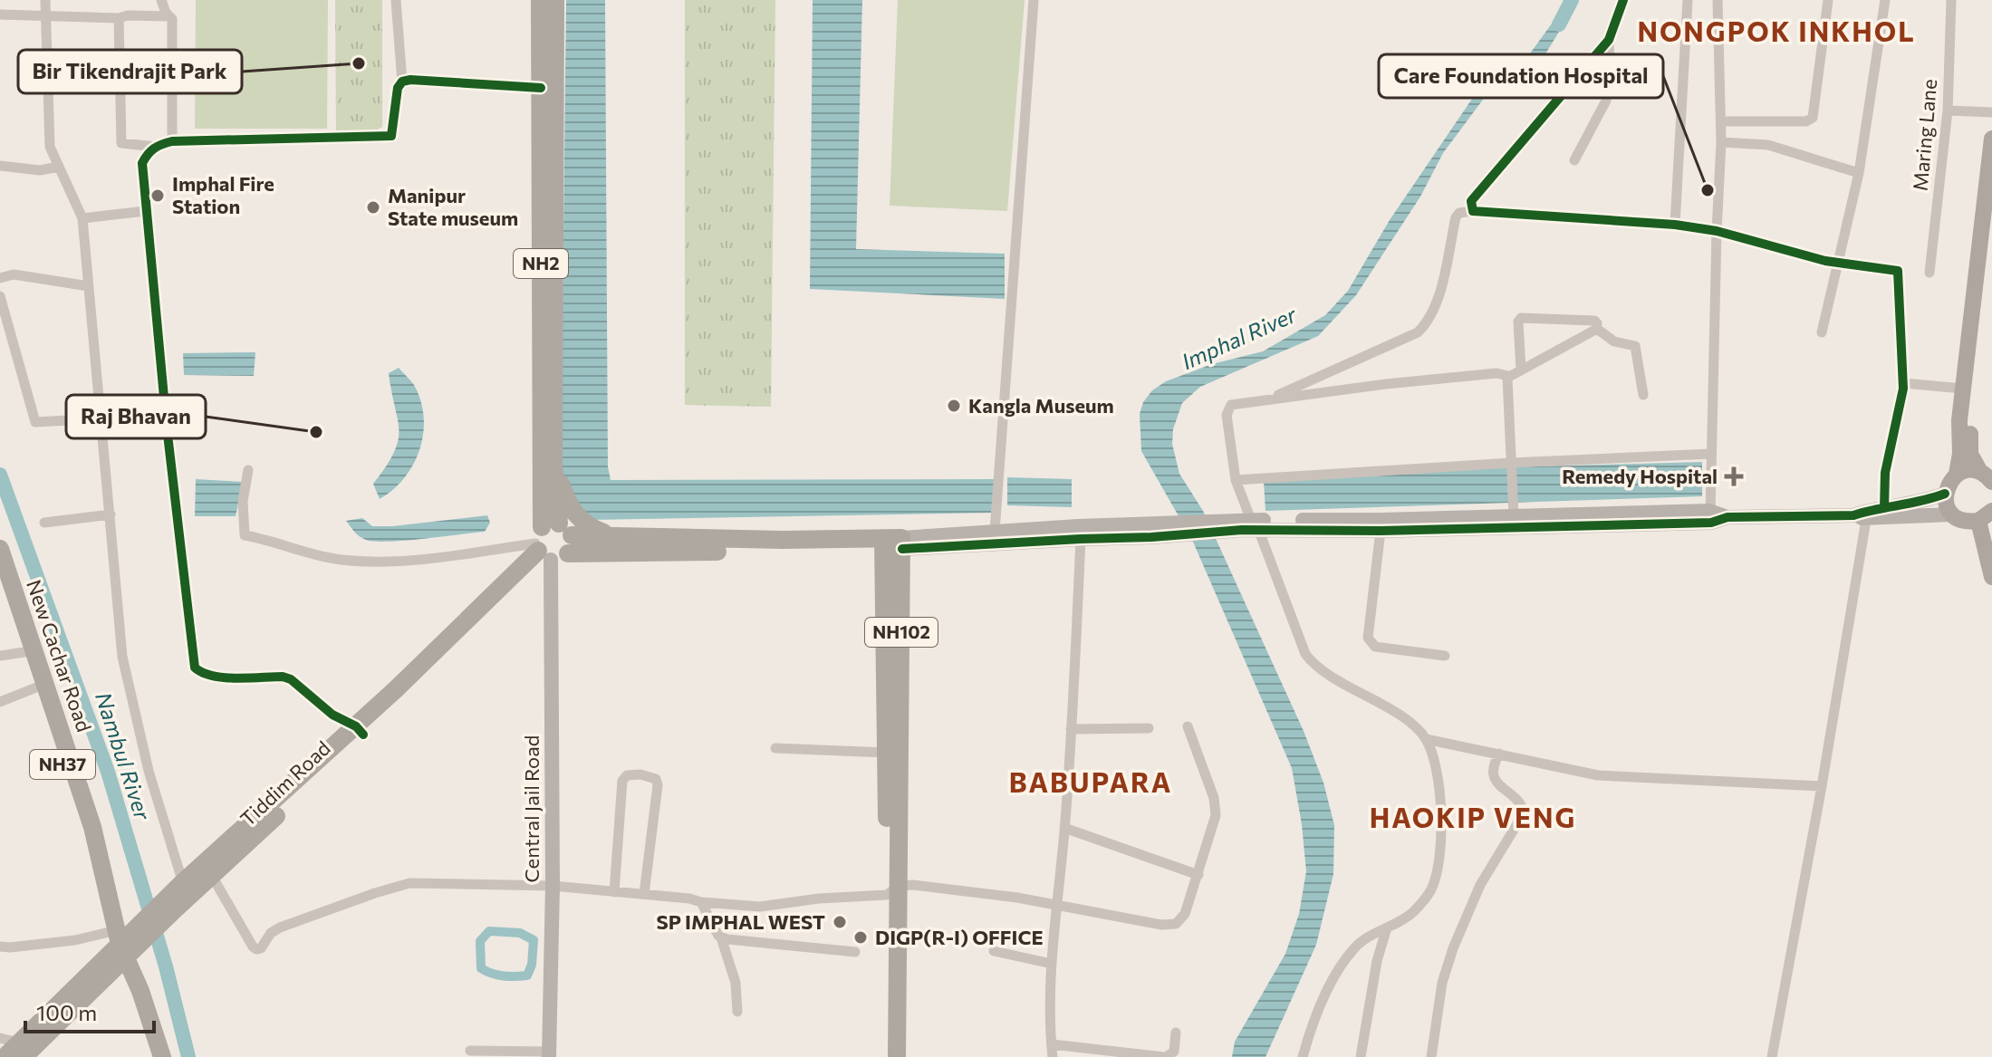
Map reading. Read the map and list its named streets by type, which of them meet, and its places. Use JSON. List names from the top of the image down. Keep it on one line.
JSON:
{"streets":{"highway":["NH2","NH102","New Cachar Road","NH37","Tiddim Road"],"street":["Maring Lane","Central Jail Road"]},"crossings":[["NH2","Central Jail Road"]],"districts":["NONGPOK INKHOL","BABUPARA","HAOKIP VENG"],"water":["Imphal River","Nambul River"],"places":{"other":["Bir Tikendrajit Park","Care Foundation Hospital","Imphal Fire Station","Manipur State museum","Kangla Museum","Raj Bhavan","SP IMPHAL WEST","DIGP(R-I) OFFICE"],"health":["Remedy Hospital"]},"scale_bar":"100 m"}
